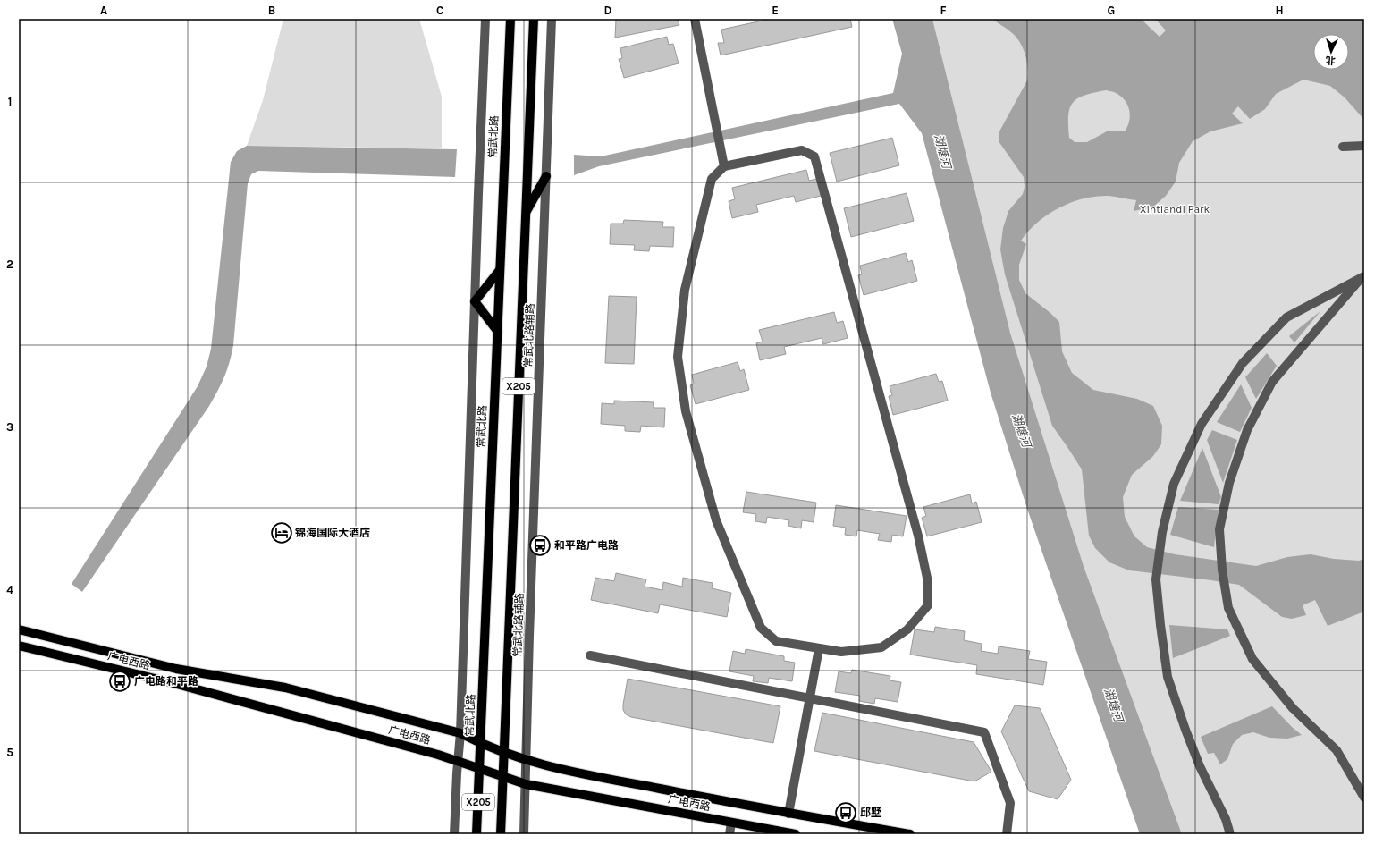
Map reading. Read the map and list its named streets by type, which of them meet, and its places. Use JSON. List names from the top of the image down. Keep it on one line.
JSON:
{"streets":{"main road":["常武北路","X205","广电西路"],"street":["常武北路辅路"]},"crossings":[["常武北路","广电西路"],["常武北路辅路","广电西路"],["X205","广电西路"]],"water":["湖塘河"],"parks":["Xintiandi Park"],"places":{"hotel":["锦海国际大酒店"],"bus stop":["和平路广电路","广电路和平路","邱墅"]},"north":"bottom","grid":{"columns":["A","B","C","D","E","F","G","H"],"rows":["1","2","3","4","5"]}}
